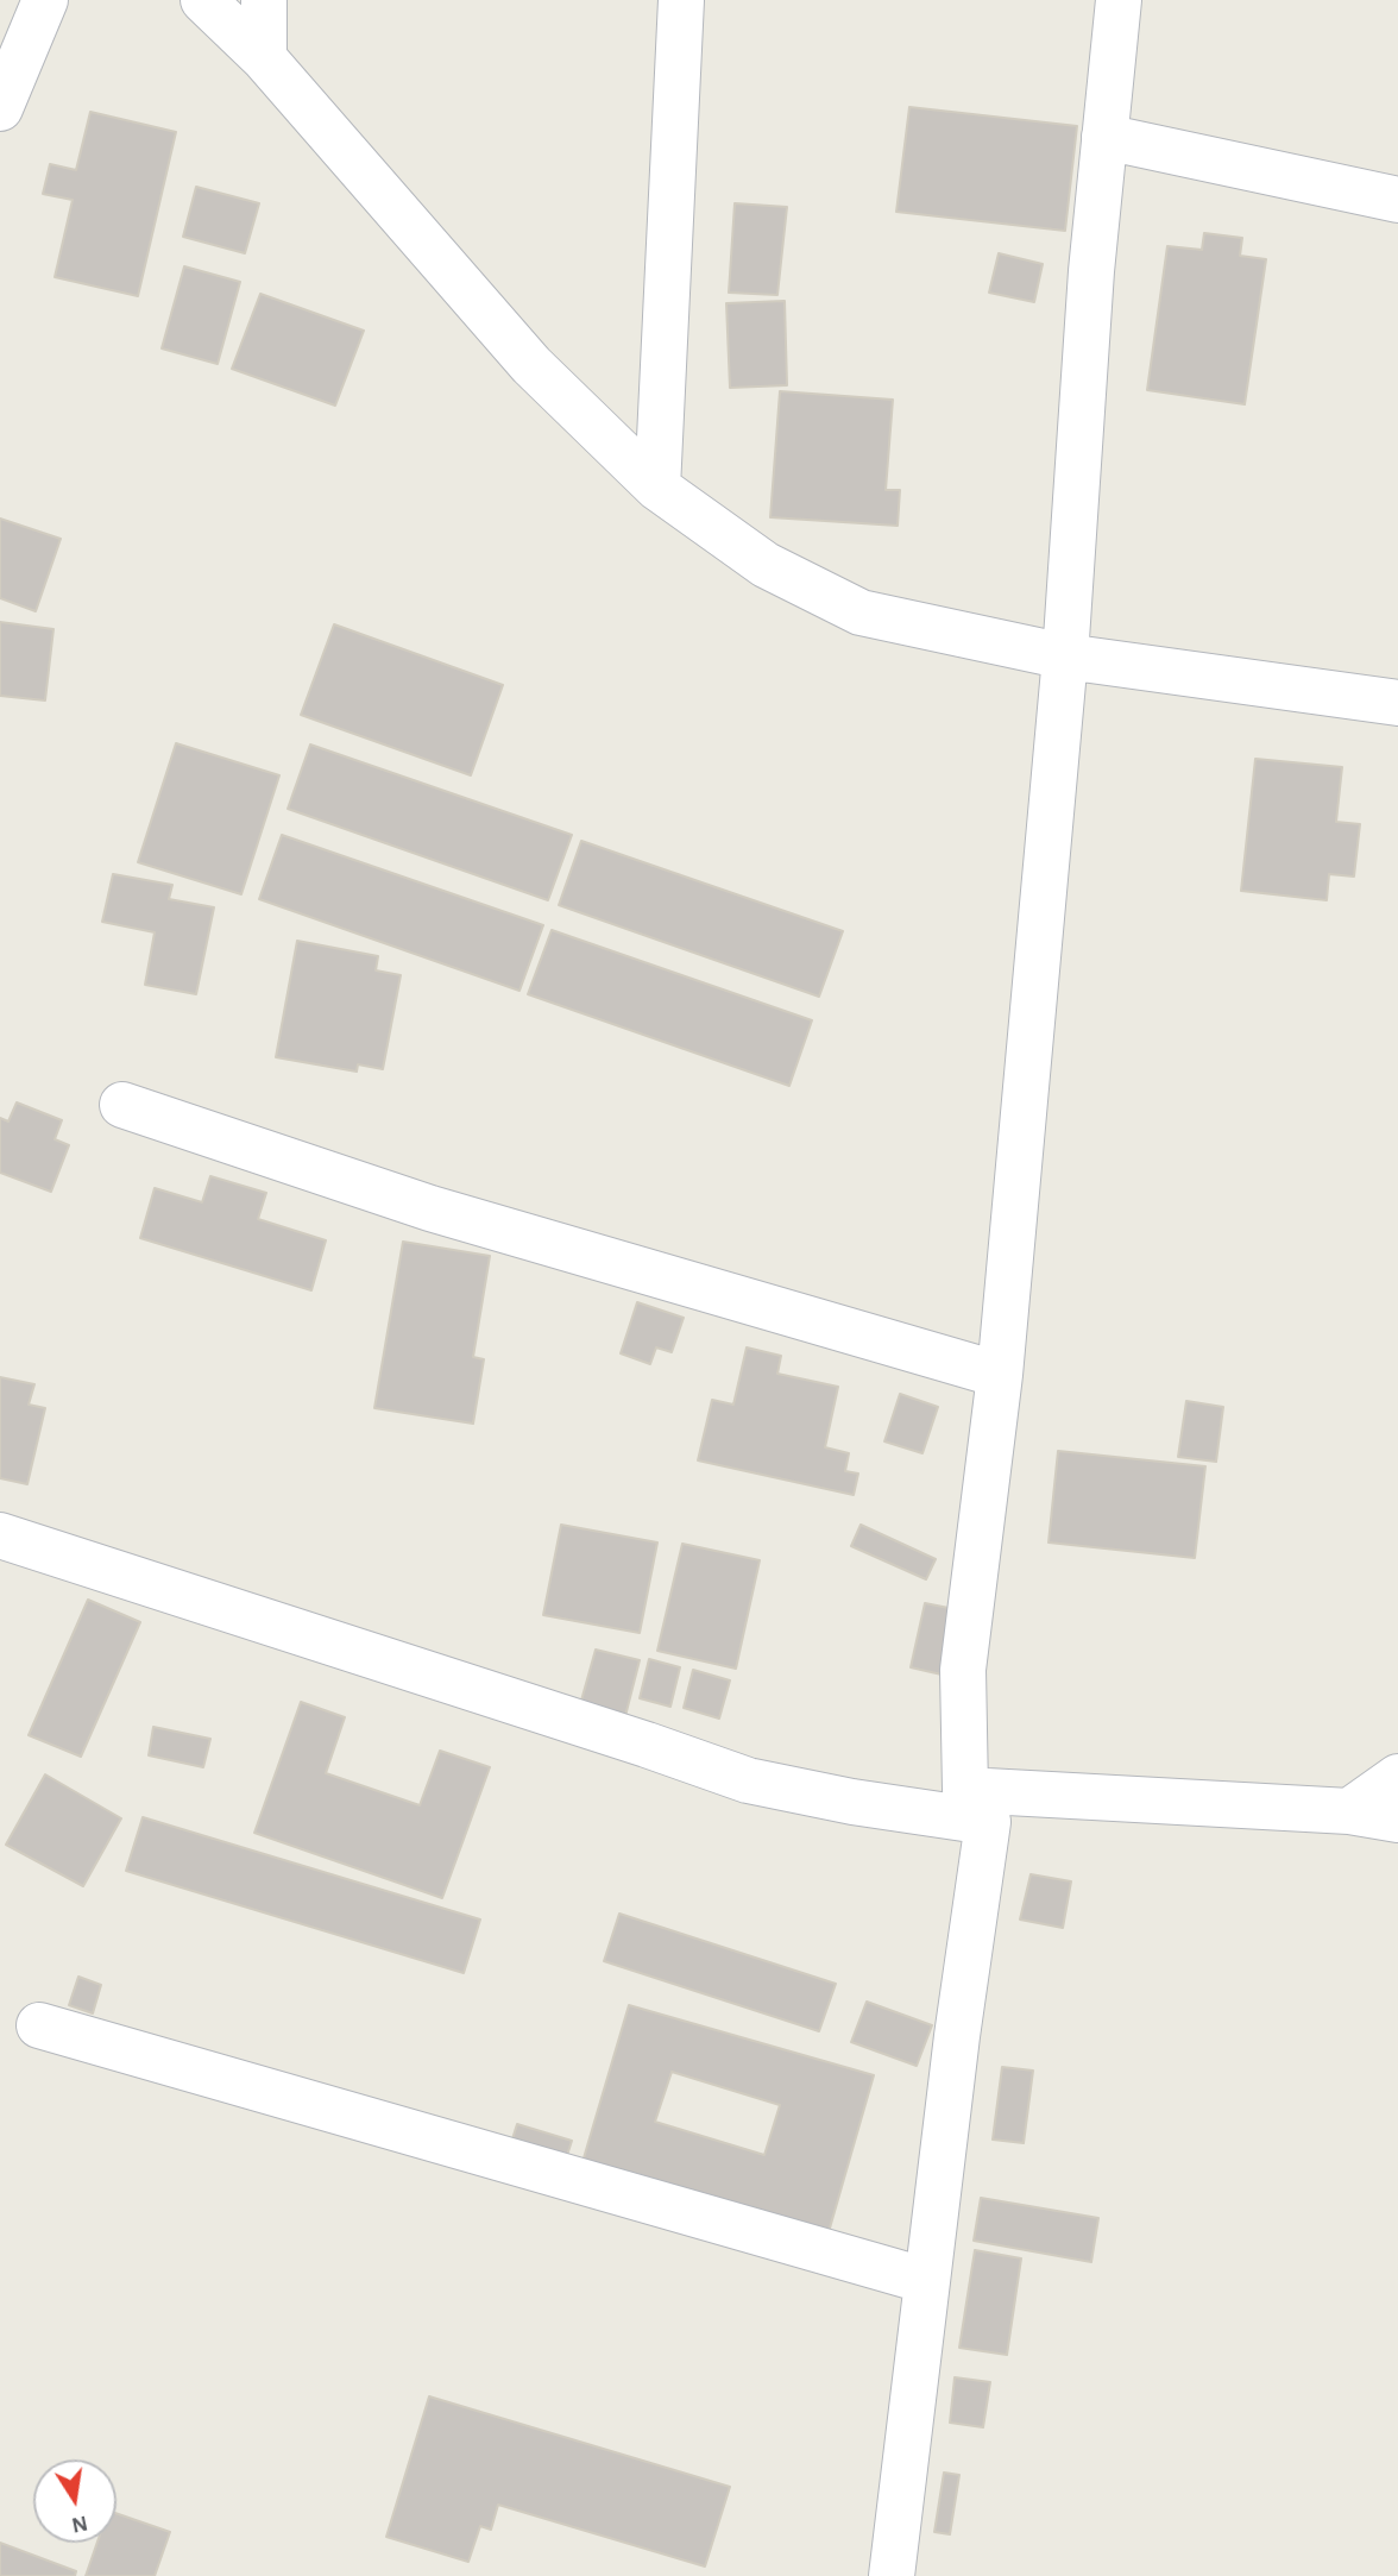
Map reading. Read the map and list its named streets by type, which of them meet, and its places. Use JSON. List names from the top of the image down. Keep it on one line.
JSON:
{"north":"bottom"}
